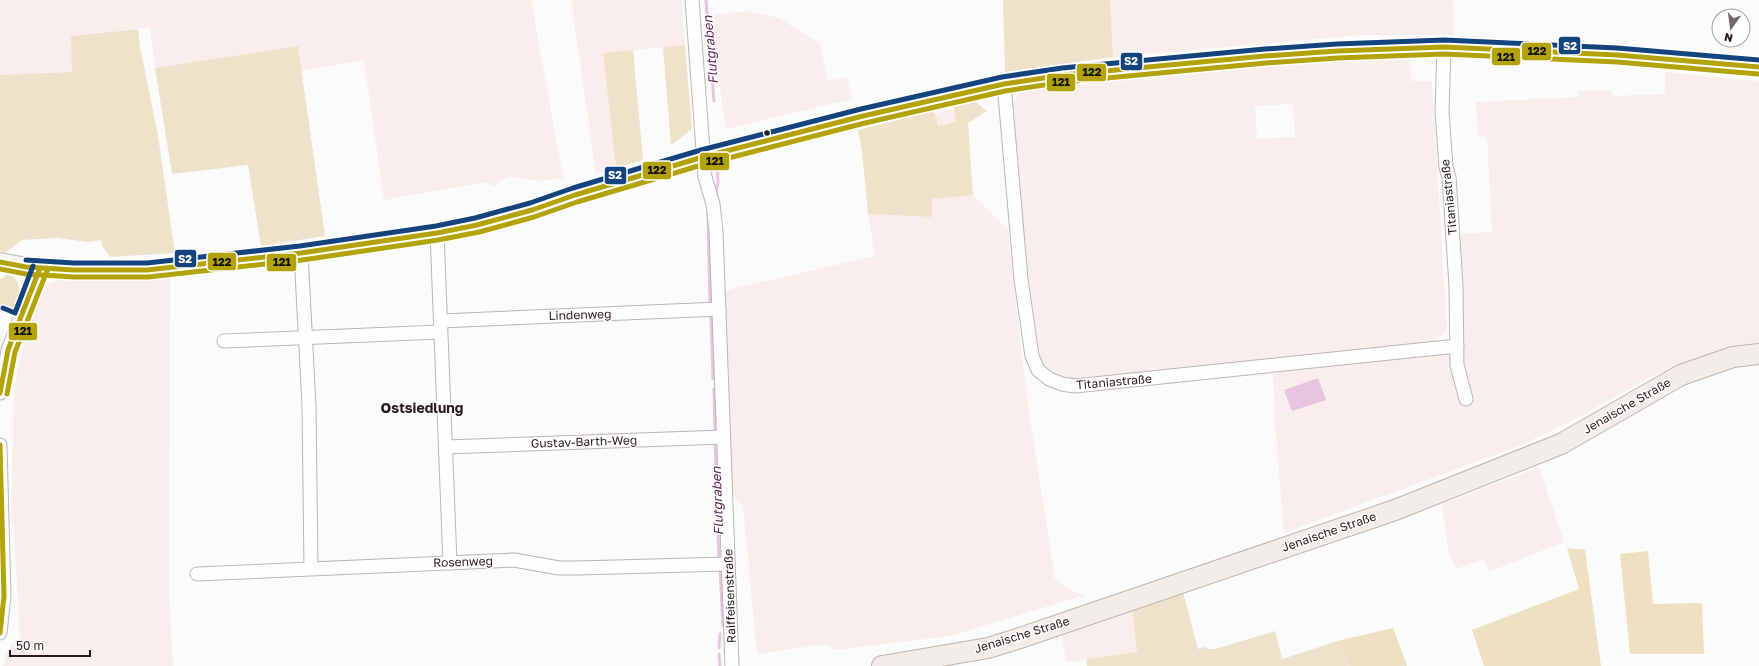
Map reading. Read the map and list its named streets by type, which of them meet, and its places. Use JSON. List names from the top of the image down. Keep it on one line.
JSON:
{"streets":{"main road":["Jenaische Straße"],"street":["Titaniastraße","Lindenweg","Gustav-Barth-Weg","Rosenweg","Raiffeisenstraße"]},"crossings":[["Lindenweg","Raiffeisenstraße"],["Gustav-Barth-Weg","Raiffeisenstraße"],["Rosenweg","Raiffeisenstraße"]],"districts":["Ostsiedlung"],"water":["Flutgraben"],"lines":["transit line S2","transit line 122","transit line 121"],"scale_bar":"50 m","north":"bottom"}
